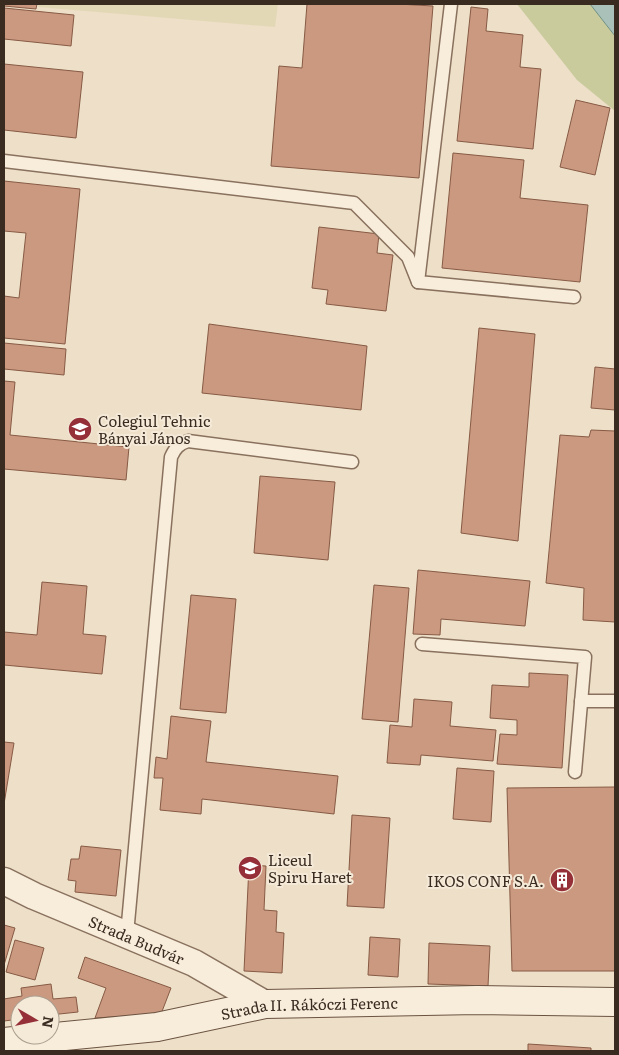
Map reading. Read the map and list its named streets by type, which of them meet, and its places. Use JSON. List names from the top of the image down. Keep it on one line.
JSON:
{"streets":{"main road":["Strada II. Rákóczi Ferenc"],"street":["Strada Budvár"]},"crossings":[["Strada Budvár","Strada II. Rákóczi Ferenc"]],"places":{"school or university":["Colegiul Tehnic Bányai János","Liceul Spiru Haret"],"building":["IKOS CONF S.A."]},"north":"right"}
